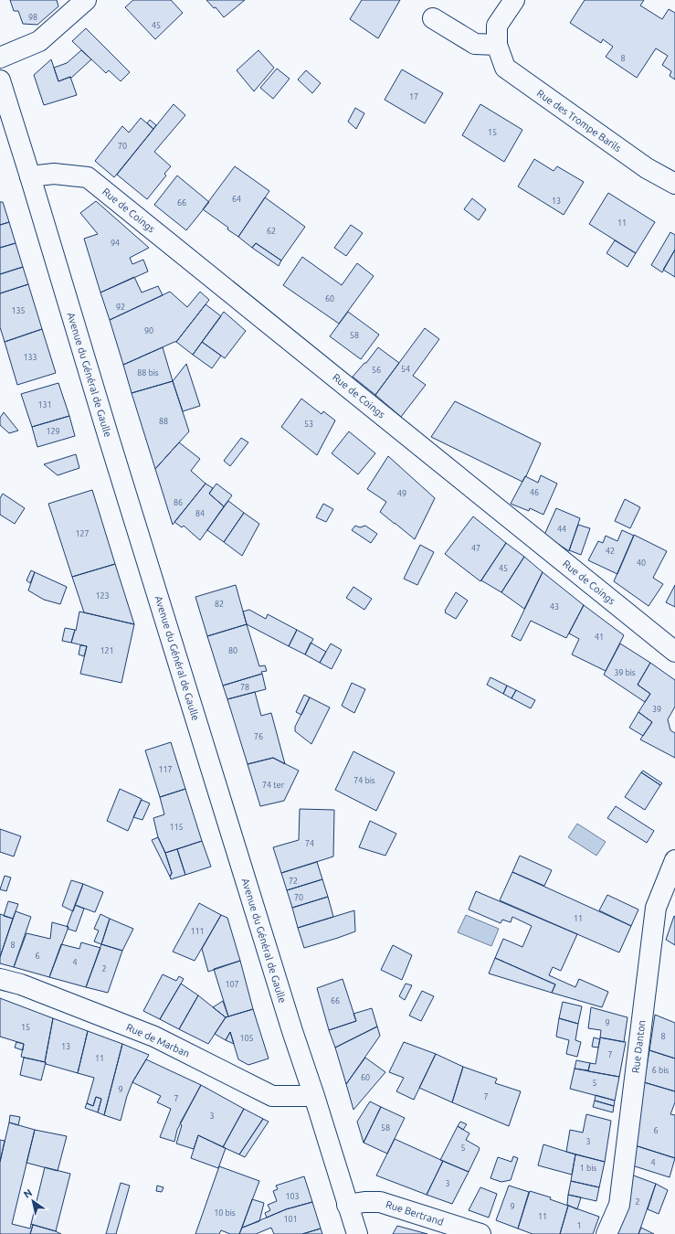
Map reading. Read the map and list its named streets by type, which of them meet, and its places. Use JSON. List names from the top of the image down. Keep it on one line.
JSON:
{"streets":{"street":["Rue des Trompe Barils","Rue de Coings","Avenue du Général de Gaulle","Rue de Marban","Rue Danton","Rue Bertrand"]},"crossings":[["Rue de Coings","Avenue du Général de Gaulle"],["Avenue du Général de Gaulle","Rue de Marban"],["Avenue du Général de Gaulle","Rue Bertrand"]],"house_numbers":["98","45","8","17","15","70","64","13","66","11","62","94","60","92","135","90","58","133","54","56","88 bis","131","88","53","129","46","49","86","84","44","127","47","42","40","45","123","82","43","41","121","80","39 bis","78","39","76","117","74 bis","74 ter","115","74","72","70","11","111","8","6","4","2","107","66","9","15","8","105","13","7","11","6 bis","60","5","9","7","7","3","58","6","3","5","4","1 bis","3","103","2","9","10 bis","11","101","1"],"north":"top left"}
